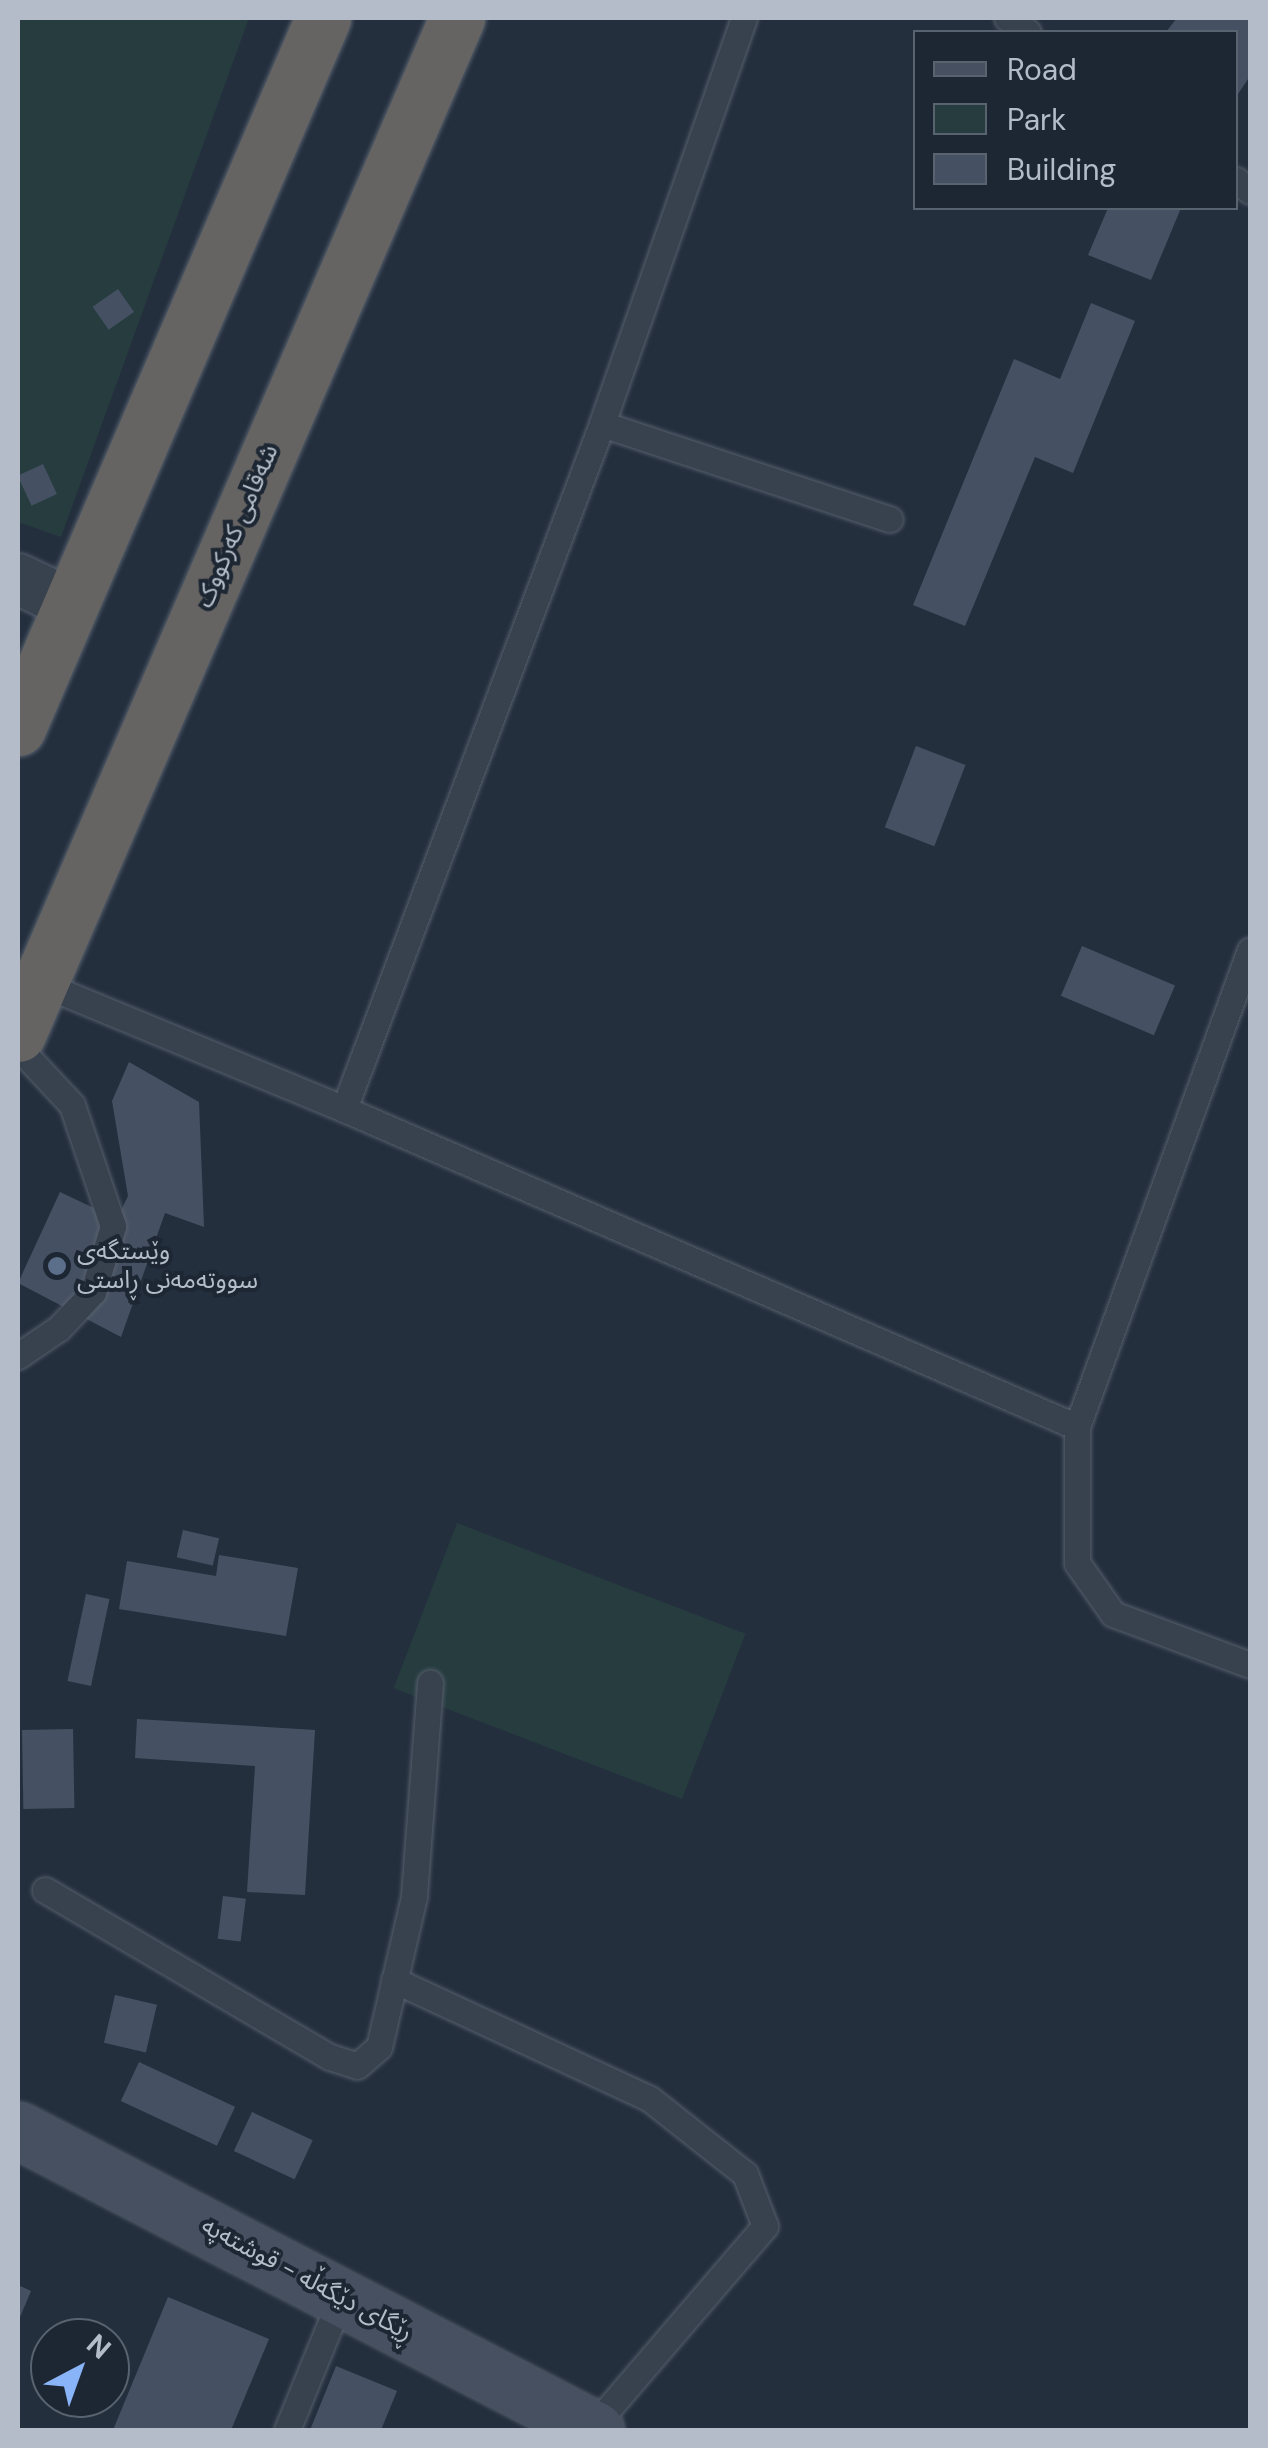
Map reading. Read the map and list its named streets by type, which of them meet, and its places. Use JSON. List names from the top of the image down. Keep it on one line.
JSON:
{"streets":{"highway":["شەقامی کەرکووک"],"main road":["ڕێگای دێگەڵە - قوشتەپە"]},"places":["وێستگەی سووتەمەنی ڕاستی"],"legend":["Road","Park","Building"],"north":"top right"}
